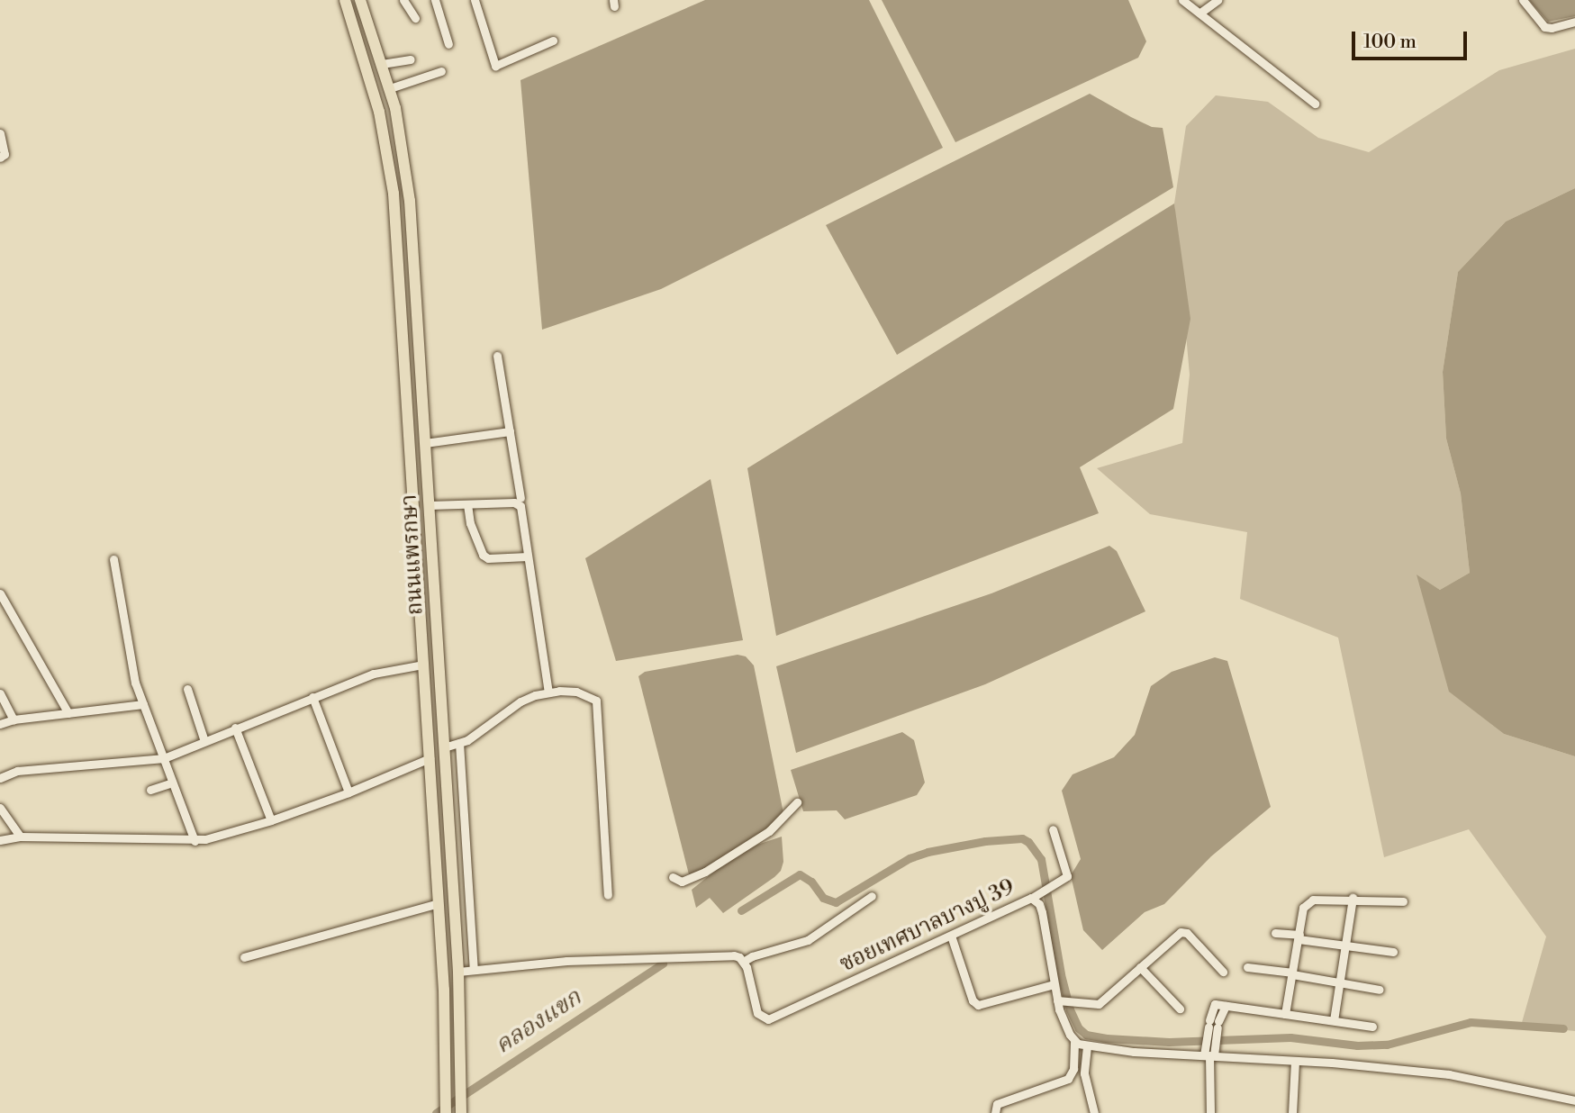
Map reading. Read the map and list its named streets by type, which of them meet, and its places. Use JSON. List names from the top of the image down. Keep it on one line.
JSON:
{"streets":{"main road":["ถนนแพรกษา"],"street":["ซอยเทศบาลบางปู 39"]},"water":["คลองแขก"],"scale_bar":"100 m"}
